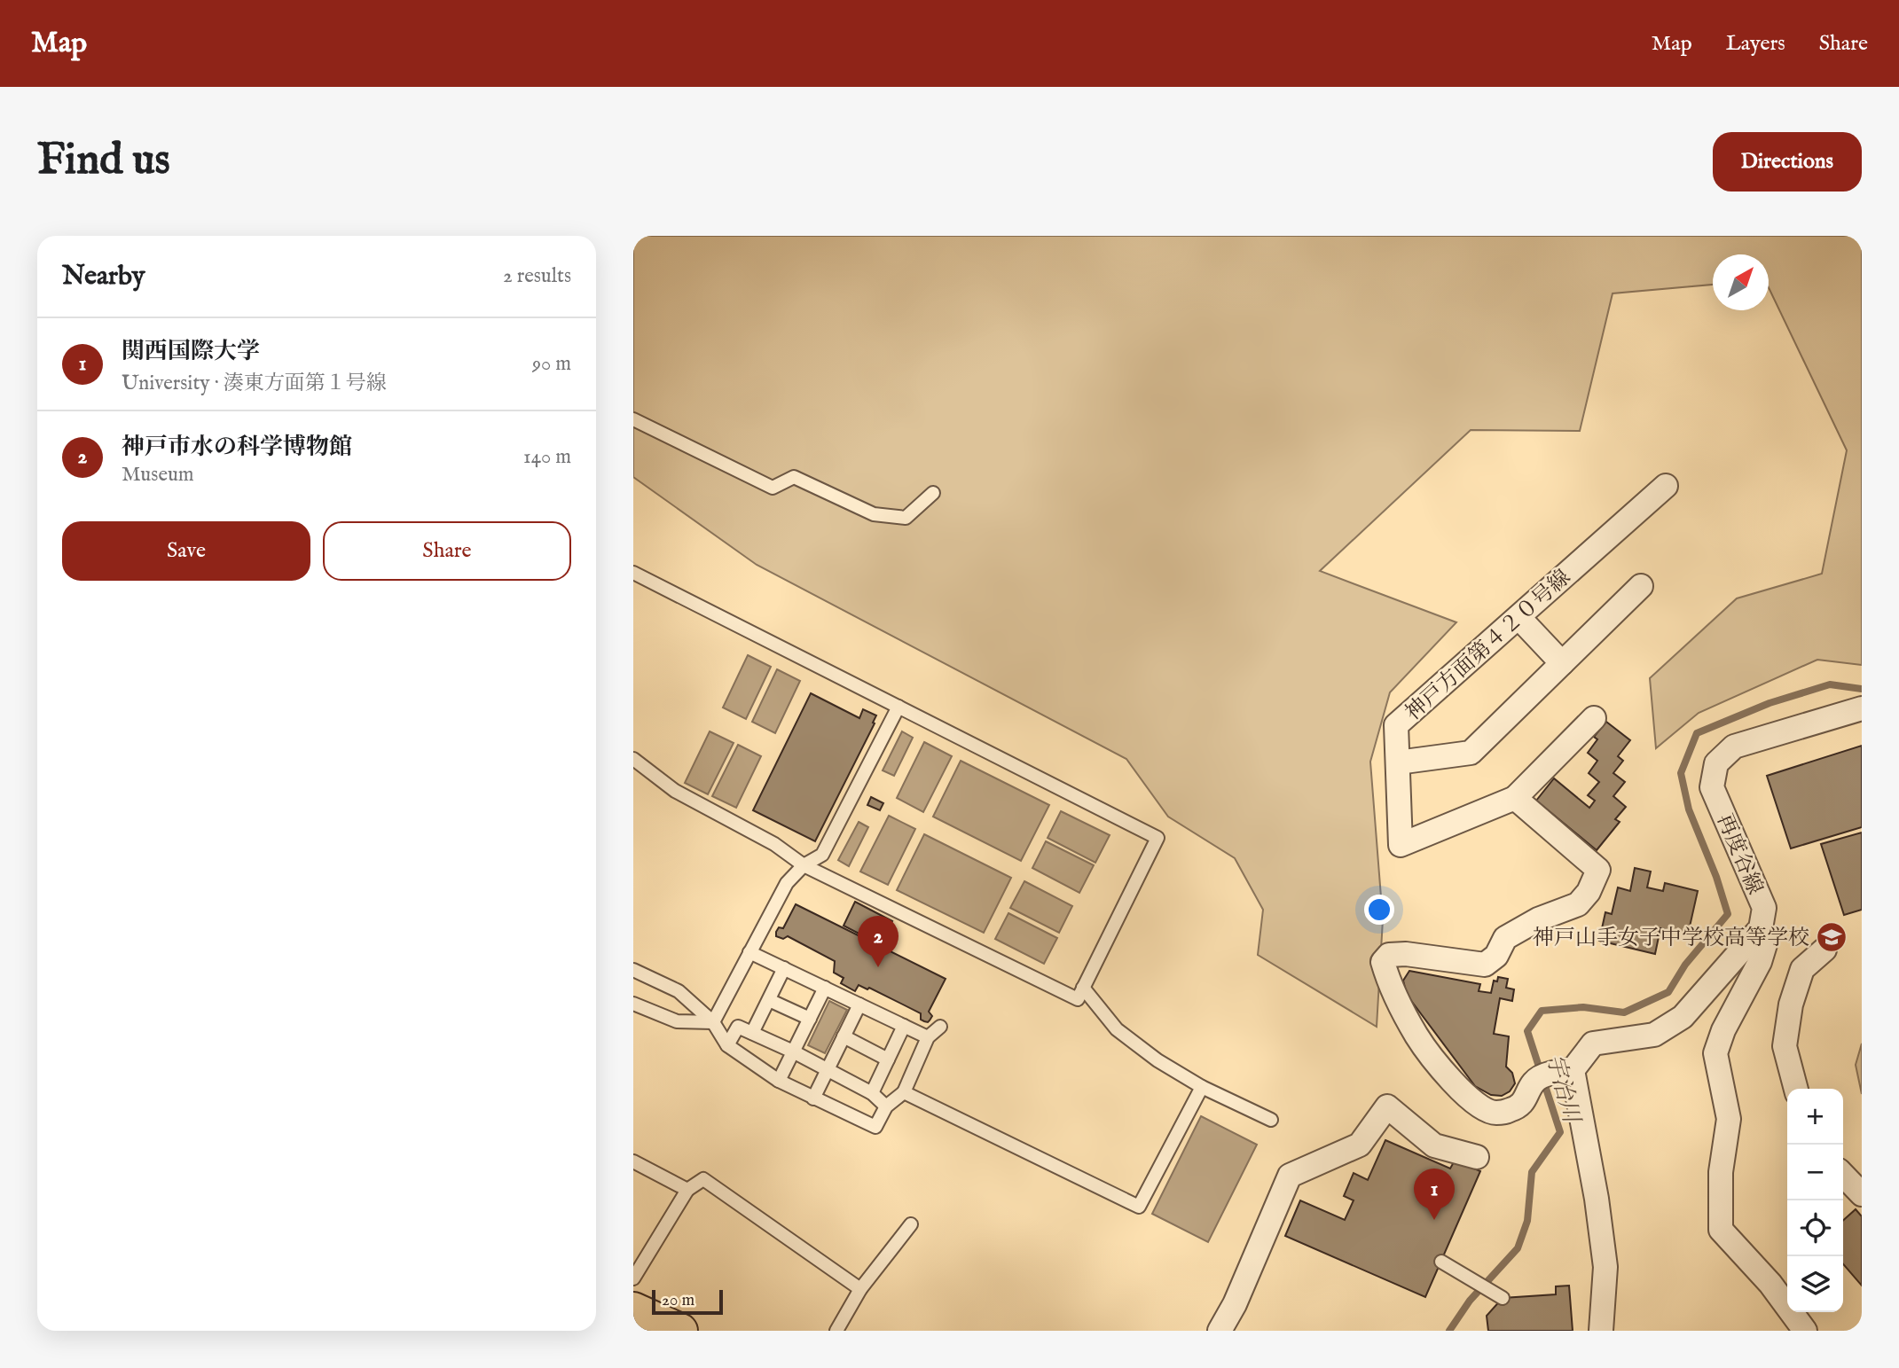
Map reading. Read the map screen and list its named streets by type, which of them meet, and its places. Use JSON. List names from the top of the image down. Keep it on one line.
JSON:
{"streets":{"street":["神戸方面第４２０号線","再度谷線"]},"water":["宇治川"],"places":{"school or university":["神戸山手女子中学校高等学校"]},"scale_bar":"20 m","north":"top right","page":{"header":"Map","nav":["Map","Layers","Share"],"buttons":["Directions",["Save","Share"]],"title":"Find us","heading":["Nearby","2 results"],"list":[{"mark":"1","name":"関西国際大学","note":"University · 湊東方面第１号線","value":"90 m"},{"mark":"2","name":"神戸市水の科学博物館","note":"Museum","value":"140 m"}],"pins":["2","1"],"map_buttons":["+","−"],"scale":"20 m"}}
